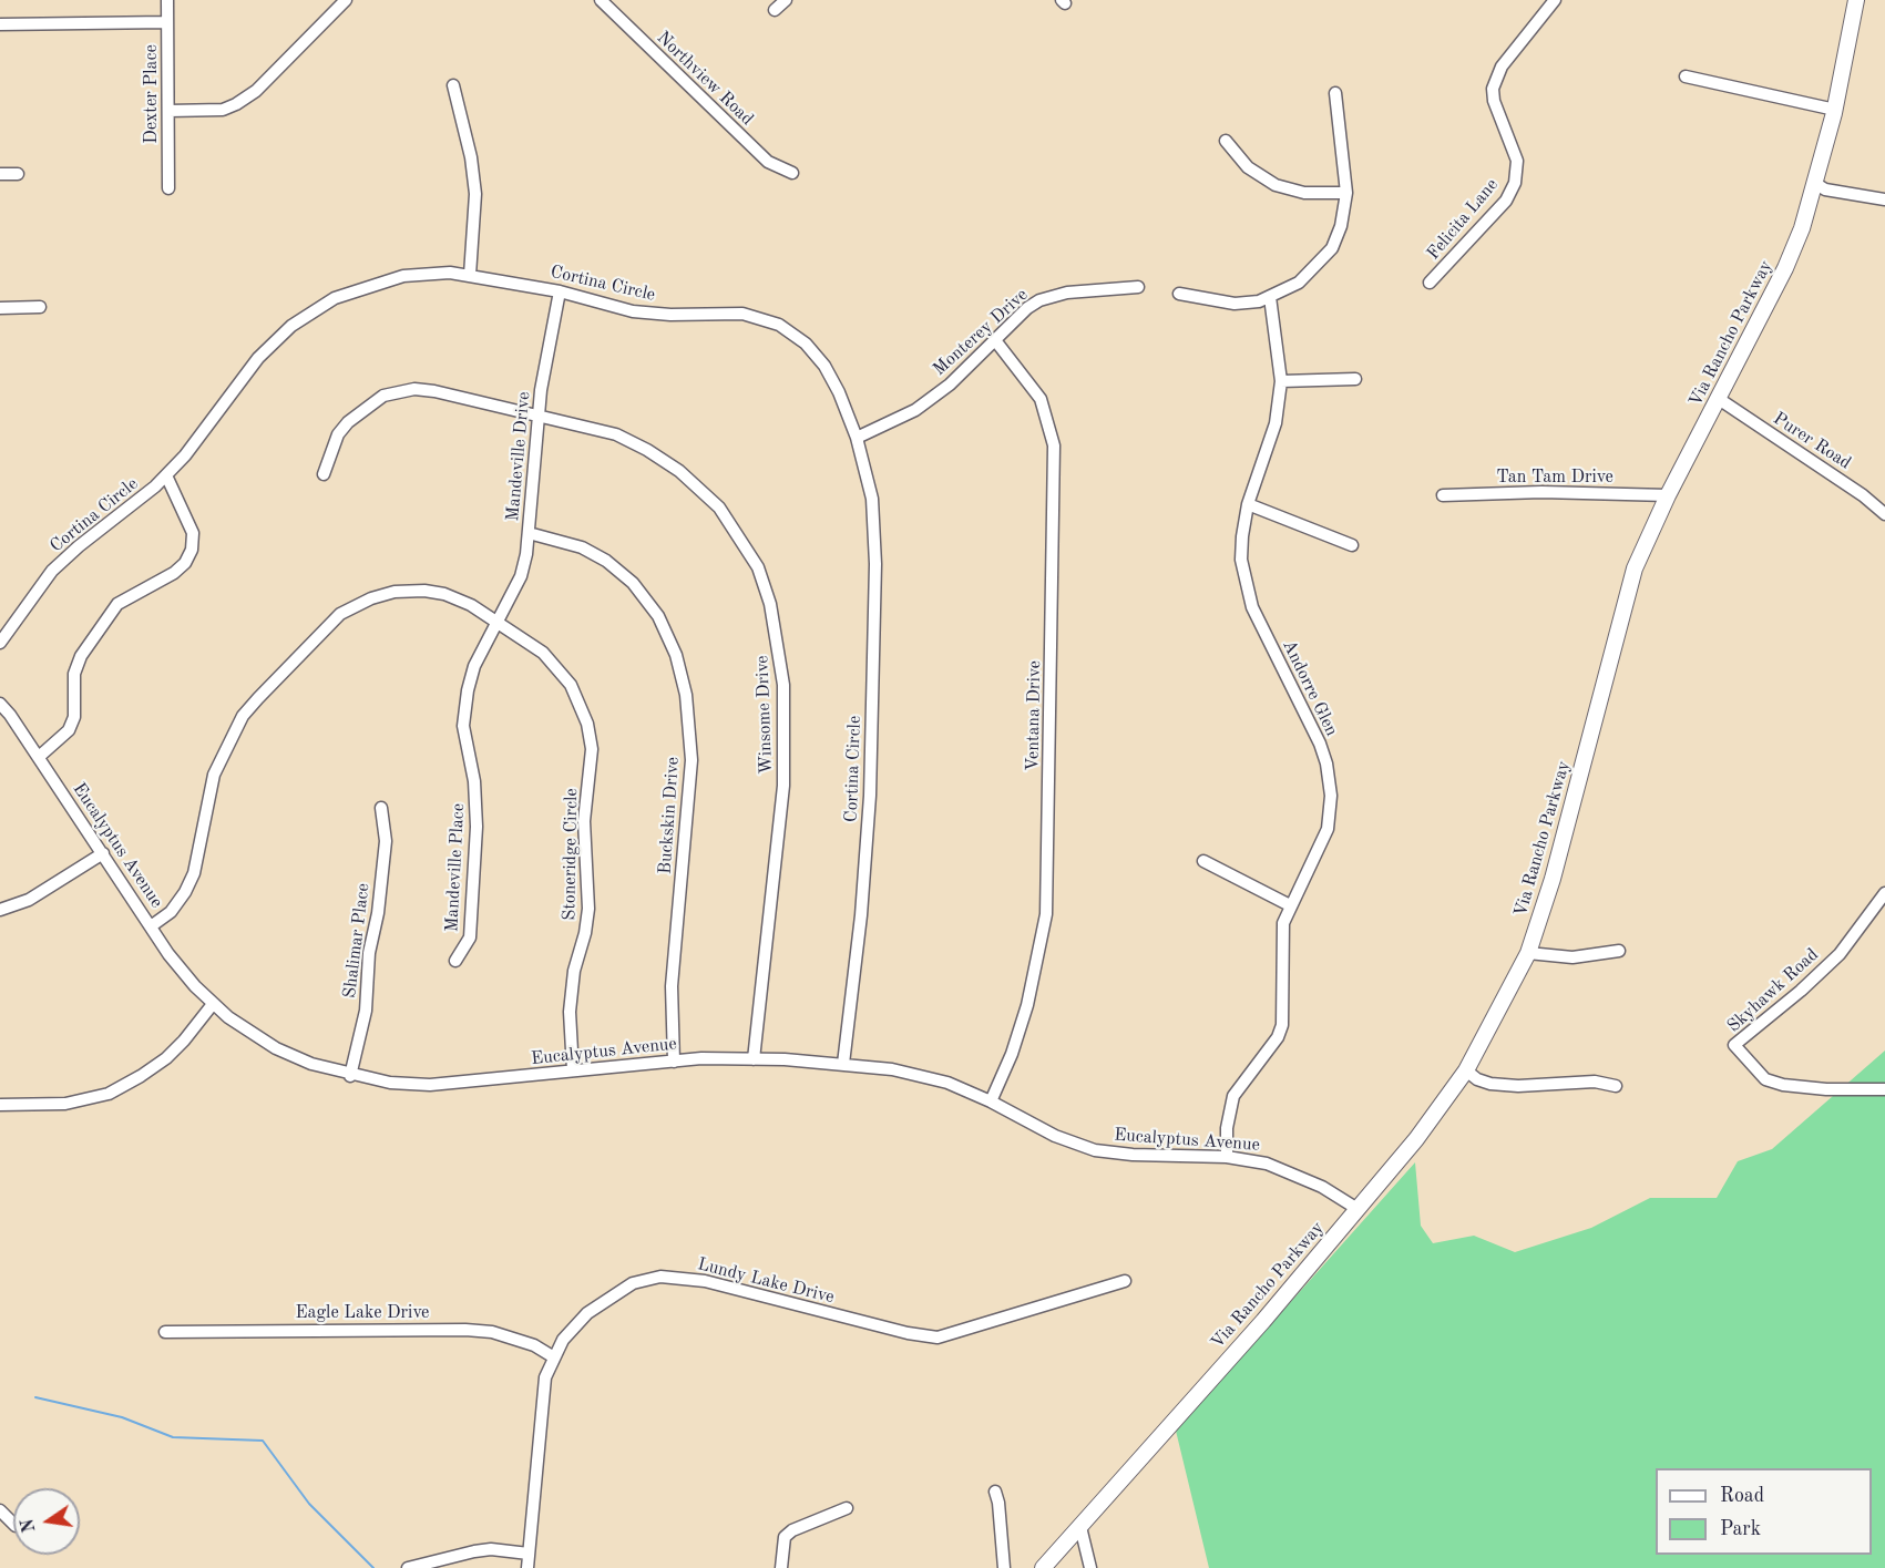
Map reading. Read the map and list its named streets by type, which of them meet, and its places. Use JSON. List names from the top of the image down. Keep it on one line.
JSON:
{"streets":{"main road":["Via Rancho Parkway"],"street":["Northview Road","Dexter Place","Felicita Lane","Cortina Circle","Monterey Drive","Purer Road","Mandeville Drive","Tan Tam Drive","Andorre Glen","Winsome Drive","Ventana Drive","Buckskin Drive","Eucalyptus Avenue","Stoneridge Circle","Mandeville Place","Shalimar Place","Skyhawk Road","Lundy Lake Drive","Eagle Lake Drive"]},"crossings":[["Cortina Circle","Monterey Drive"],["Cortina Circle","Mandeville Drive"],["Cortina Circle","Eucalyptus Avenue"],["Monterey Drive","Ventana Drive"],["Via Rancho Parkway","Purer Road"],["Via Rancho Parkway","Tan Tam Drive"],["Via Rancho Parkway","Eucalyptus Avenue"],["Mandeville Drive","Winsome Drive"],["Mandeville Drive","Buckskin Drive"],["Mandeville Drive","Stoneridge Circle"],["Mandeville Drive","Mandeville Place"],["Andorre Glen","Eucalyptus Avenue"],["Winsome Drive","Eucalyptus Avenue"],["Ventana Drive","Eucalyptus Avenue"],["Buckskin Drive","Eucalyptus Avenue"],["Eucalyptus Avenue","Stoneridge Circle"],["Eucalyptus Avenue","Shalimar Place"],["Stoneridge Circle","Mandeville Place"],["Lundy Lake Drive","Eagle Lake Drive"]],"legend":["Road","Park"],"north":"left"}
